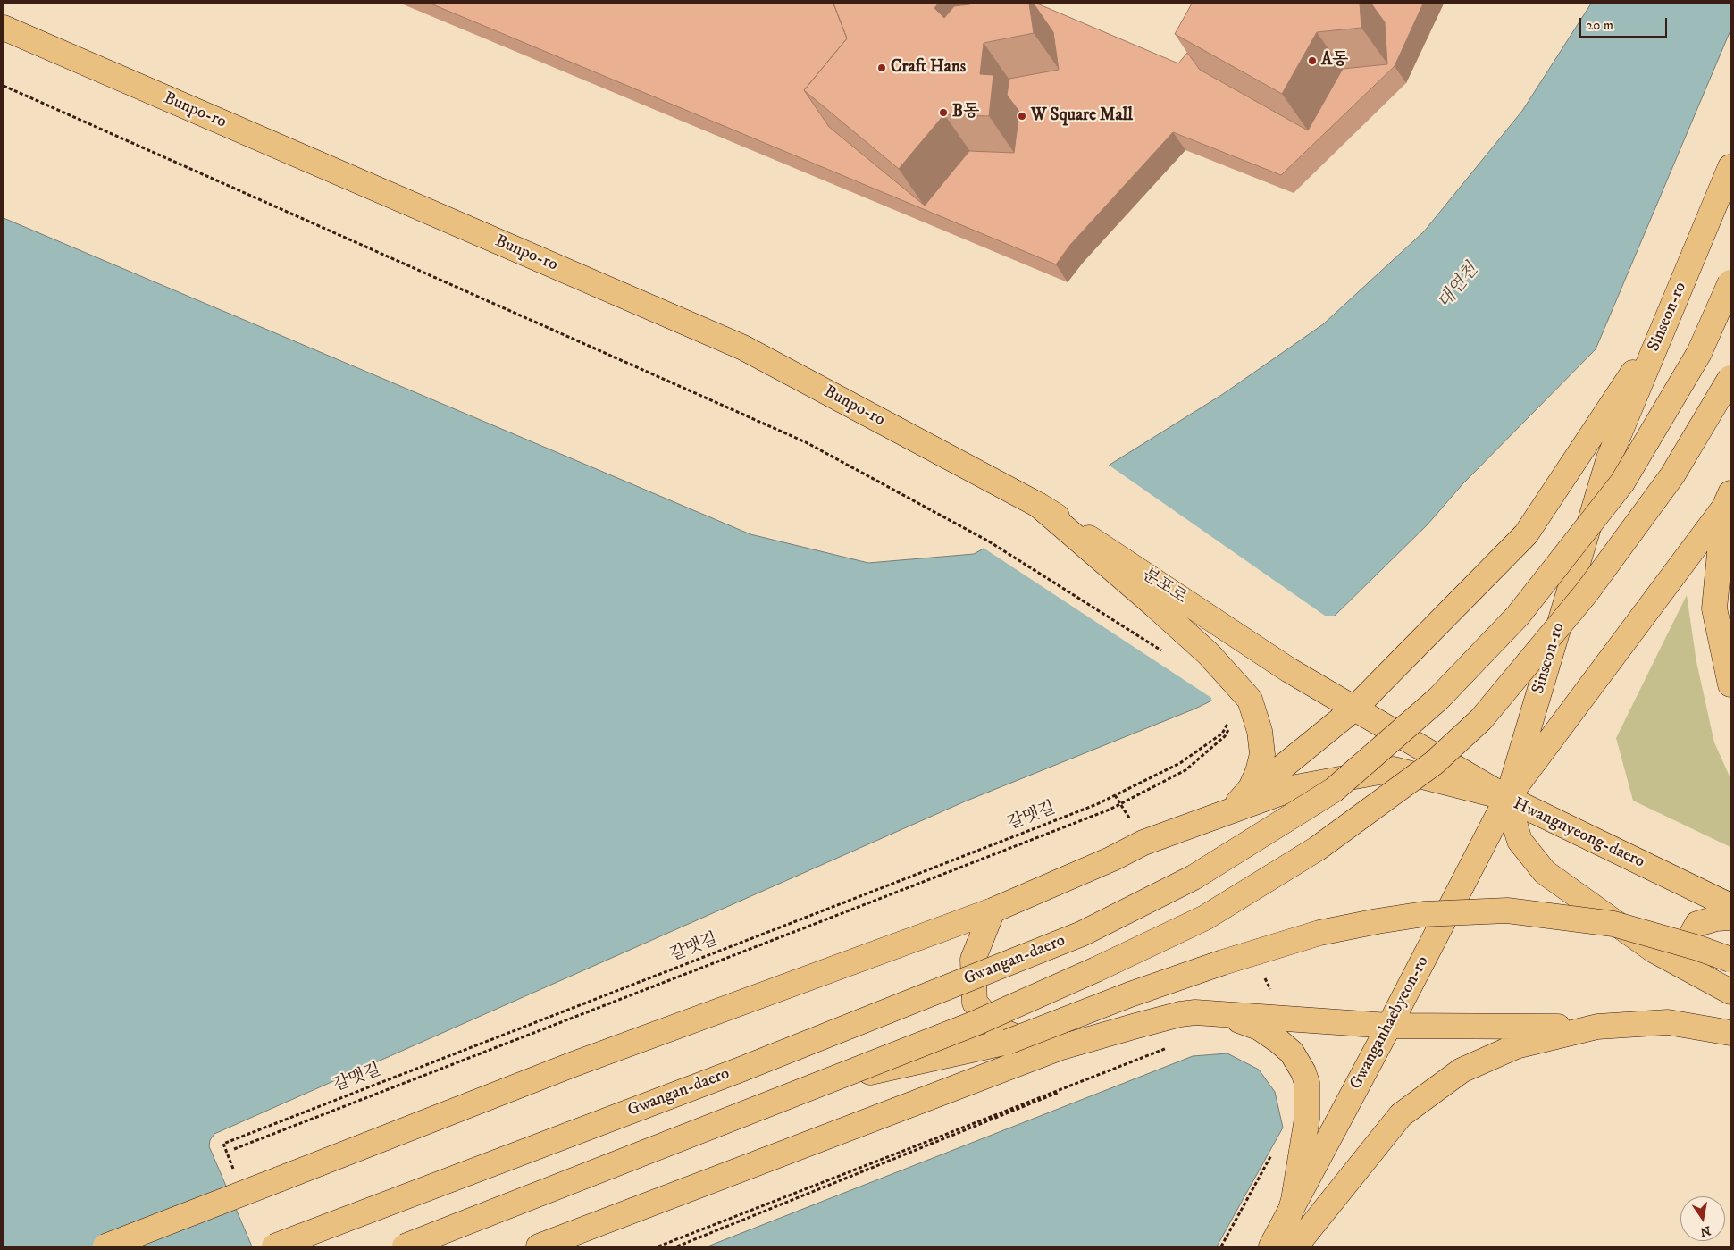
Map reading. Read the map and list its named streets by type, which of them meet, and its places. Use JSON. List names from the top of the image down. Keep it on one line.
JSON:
{"streets":{"main road":["Bunpo-ro","Sinseon-ro","분포로","Hwangnyeong-daero","Gwangan-daero","Gwanganhaebyeon-ro"],"path":["갈맷길"]},"crossings":[["Bunpo-ro","분포로"],["Sinseon-ro","분포로"],["Sinseon-ro","Hwangnyeong-daero"],["Sinseon-ro","Gwanganhaebyeon-ro"],["분포로","Hwangnyeong-daero"],["분포로","Gwanganhaebyeon-ro"],["Hwangnyeong-daero","Gwanganhaebyeon-ro"]],"water":["대연천"],"places":["A동","Craft Hans","B동","W Square Mall"],"scale_bar":"20 m","north":"bottom"}
